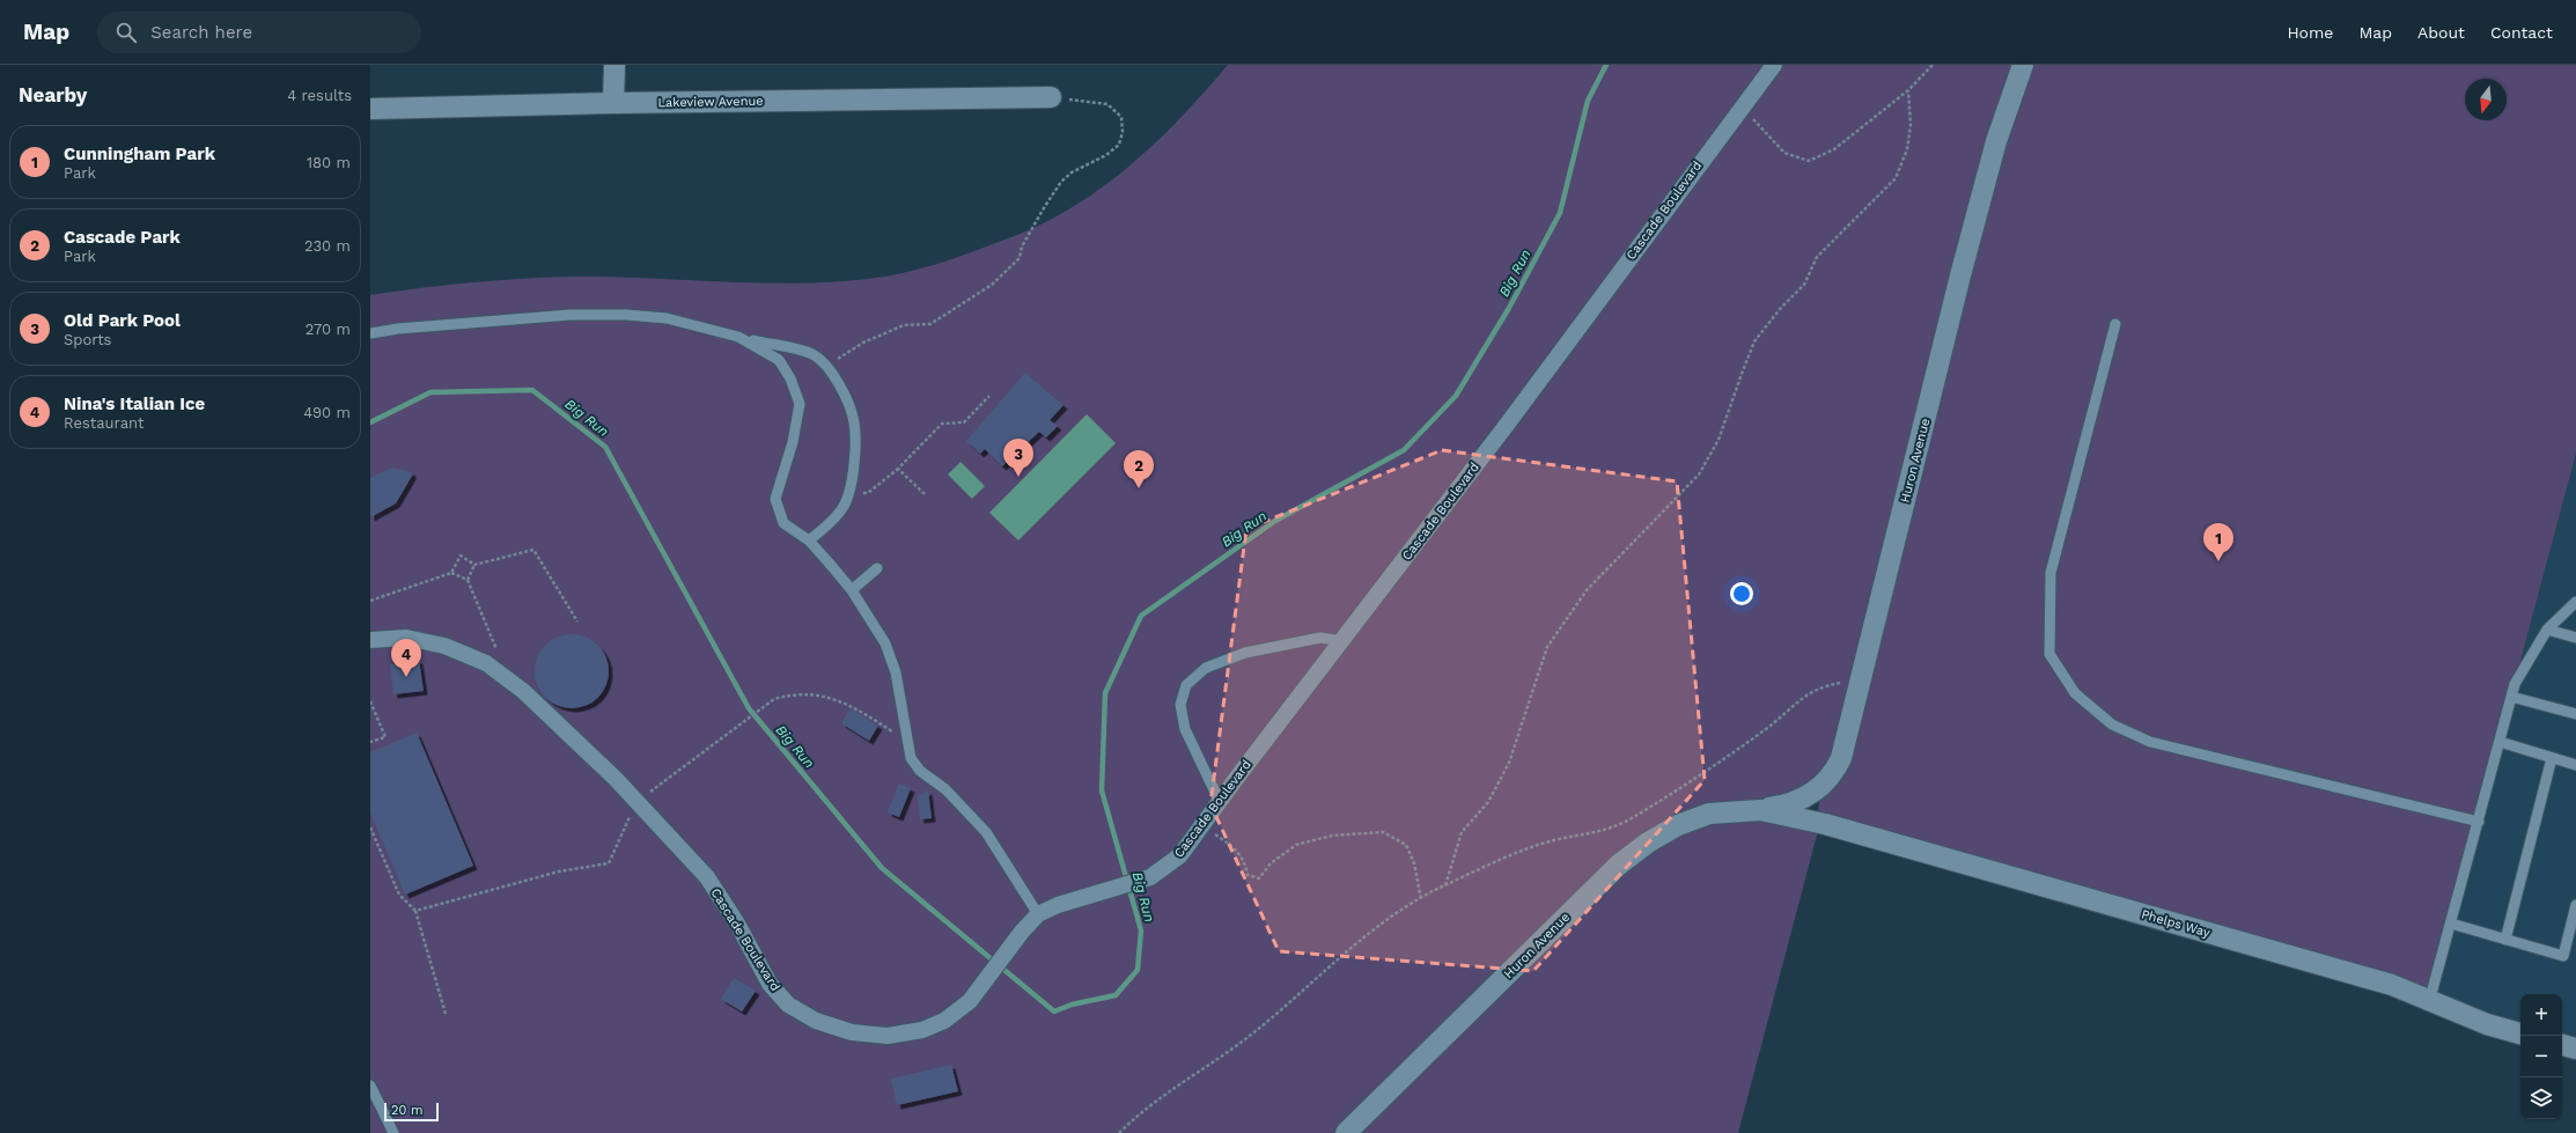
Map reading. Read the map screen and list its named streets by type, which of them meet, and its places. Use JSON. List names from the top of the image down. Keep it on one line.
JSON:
{"streets":{"street":["Lakeview Avenue","Cascade Boulevard","Huron Avenue","Phelps Way"]},"crossings":[["Huron Avenue","Phelps Way"]],"water":["Big Run"],"scale_bar":"20 m","north":"bottom","page":{"header":"Map","search":"Search here","nav":["Home","Map","About","Contact"],"heading":["Nearby","4 results"],"list":[{"mark":"1","name":"Cunningham Park","note":"Park","value":"180 m"},{"mark":"2","name":"Cascade Park","note":"Park","value":"230 m"},{"mark":"3","name":"Old Park Pool","note":"Sports","value":"270 m"},{"mark":"4","name":"Nina's Italian Ice","note":"Restaurant","value":"490 m"}],"pins":["3","2","1","4"],"map_buttons":["+","−"],"scale":"20 m"}}
